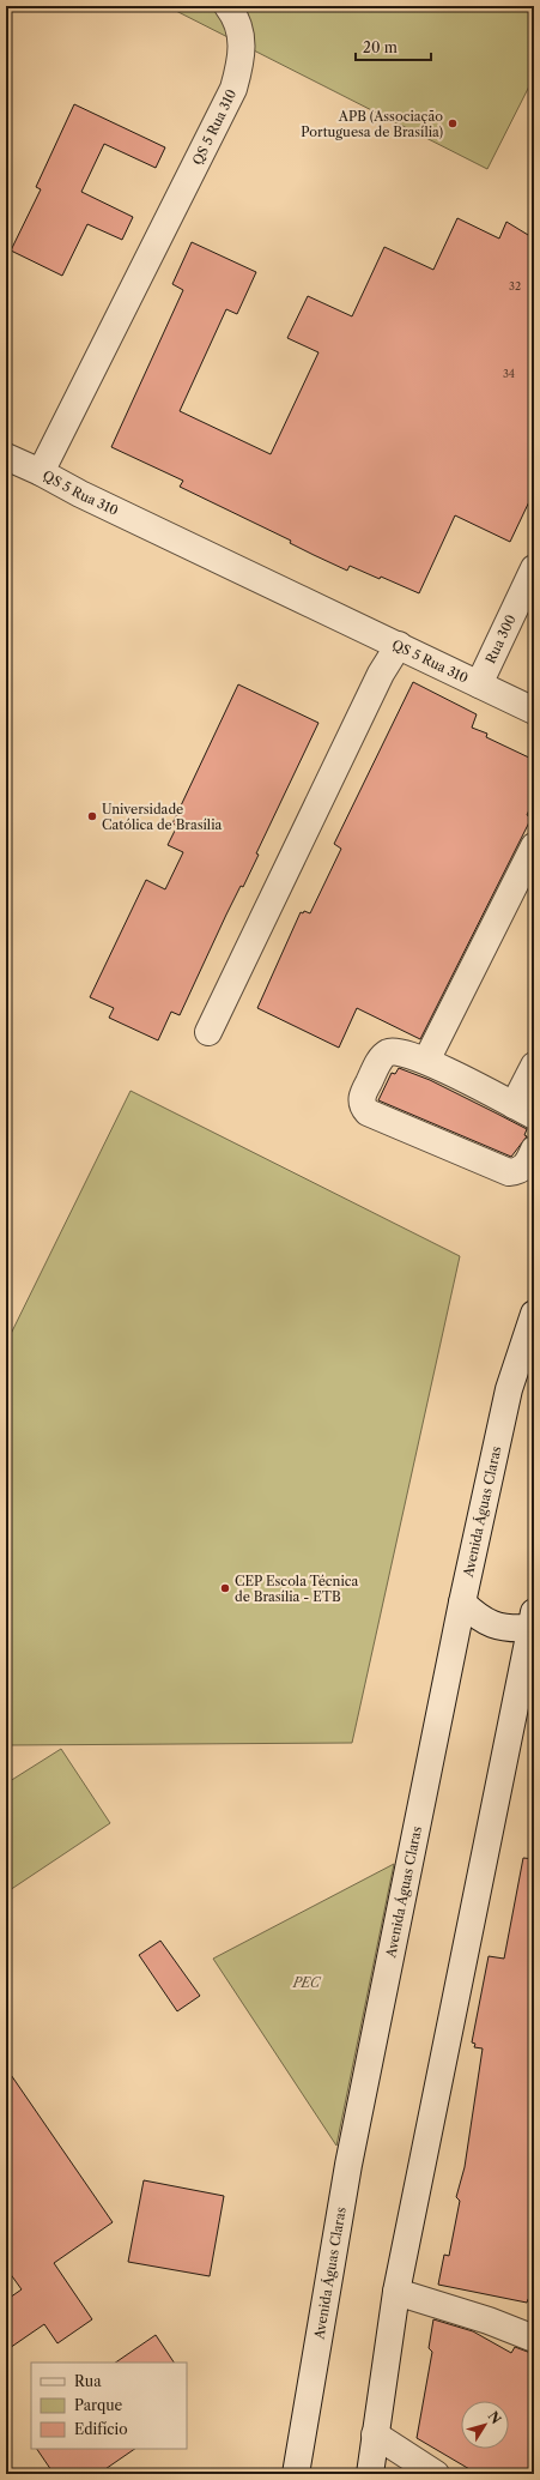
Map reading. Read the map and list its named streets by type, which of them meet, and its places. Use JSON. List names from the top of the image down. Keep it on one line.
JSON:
{"streets":{"street":["QS 5 Rua 310","Rua 300","Avenida Águas Claras"]},"crossings":[["QS 5 Rua 310","Rua 300"]],"parks":["PEC"],"places":["APB (Associação Portuguesa de Brasília)","Universidade Católica de Brasília","CEP Escola Técnica de Brasília - ETB"],"house_numbers":["32","34"],"legend":["Rua","Parque","Edifício"],"scale_bar":"20 m","north":"top right"}
